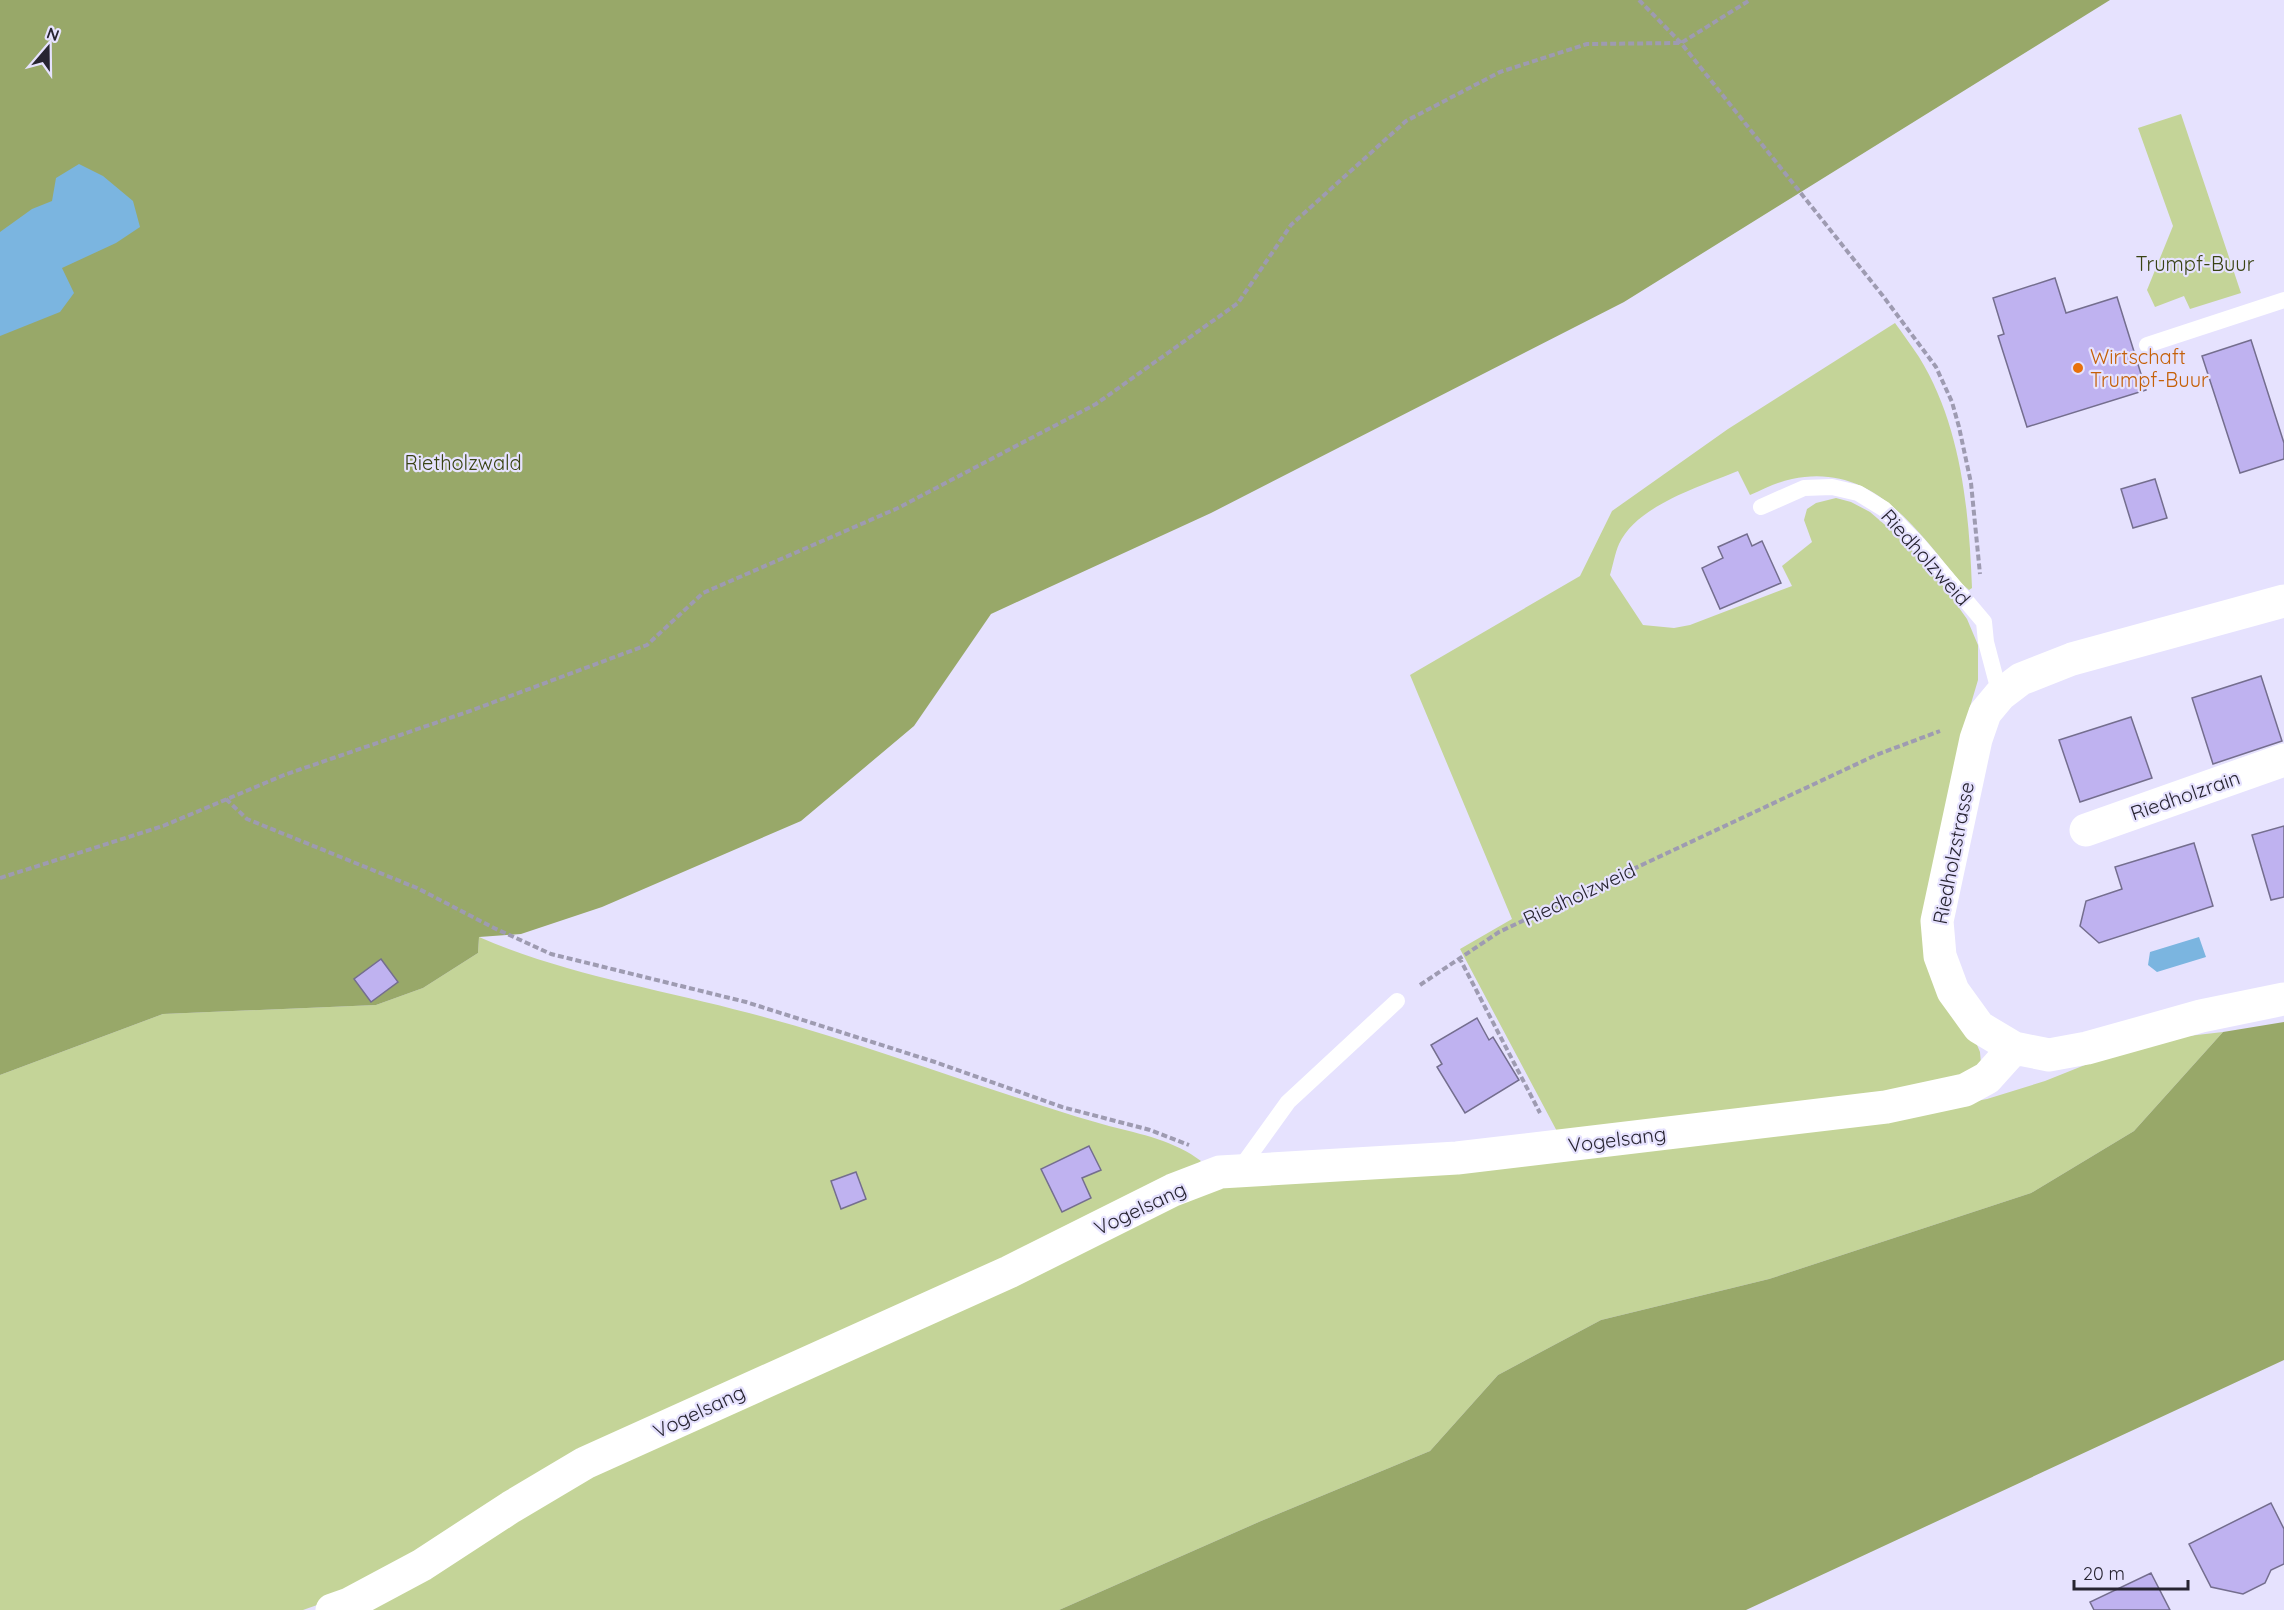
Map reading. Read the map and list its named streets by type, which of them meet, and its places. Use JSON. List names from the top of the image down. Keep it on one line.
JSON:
{"streets":{"street":["Riedholzrain","Riedholzstrasse","Vogelsang"],"lane":["Riedholzweid"]},"crossings":[["Riedholzweid","Riedholzstrasse"],["Riedholzstrasse","Vogelsang"]],"parks":["Trumpf-Buur","Rietholzwald"],"places":["Wirtschaft Trumpf-Buur"],"scale_bar":"20 m","north":"top"}
